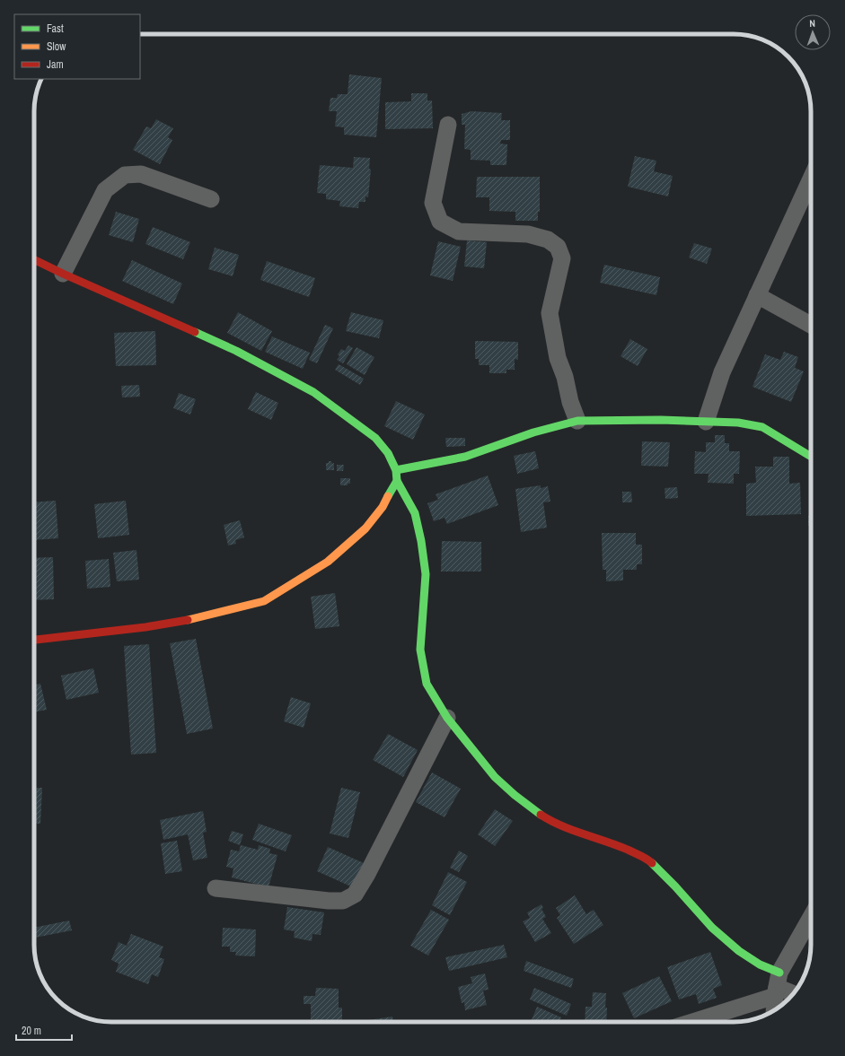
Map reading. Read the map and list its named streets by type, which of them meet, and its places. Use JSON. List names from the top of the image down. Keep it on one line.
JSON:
{"legend":["Fast","Slow","Jam"],"scale_bar":"20 m","north":"top"}
